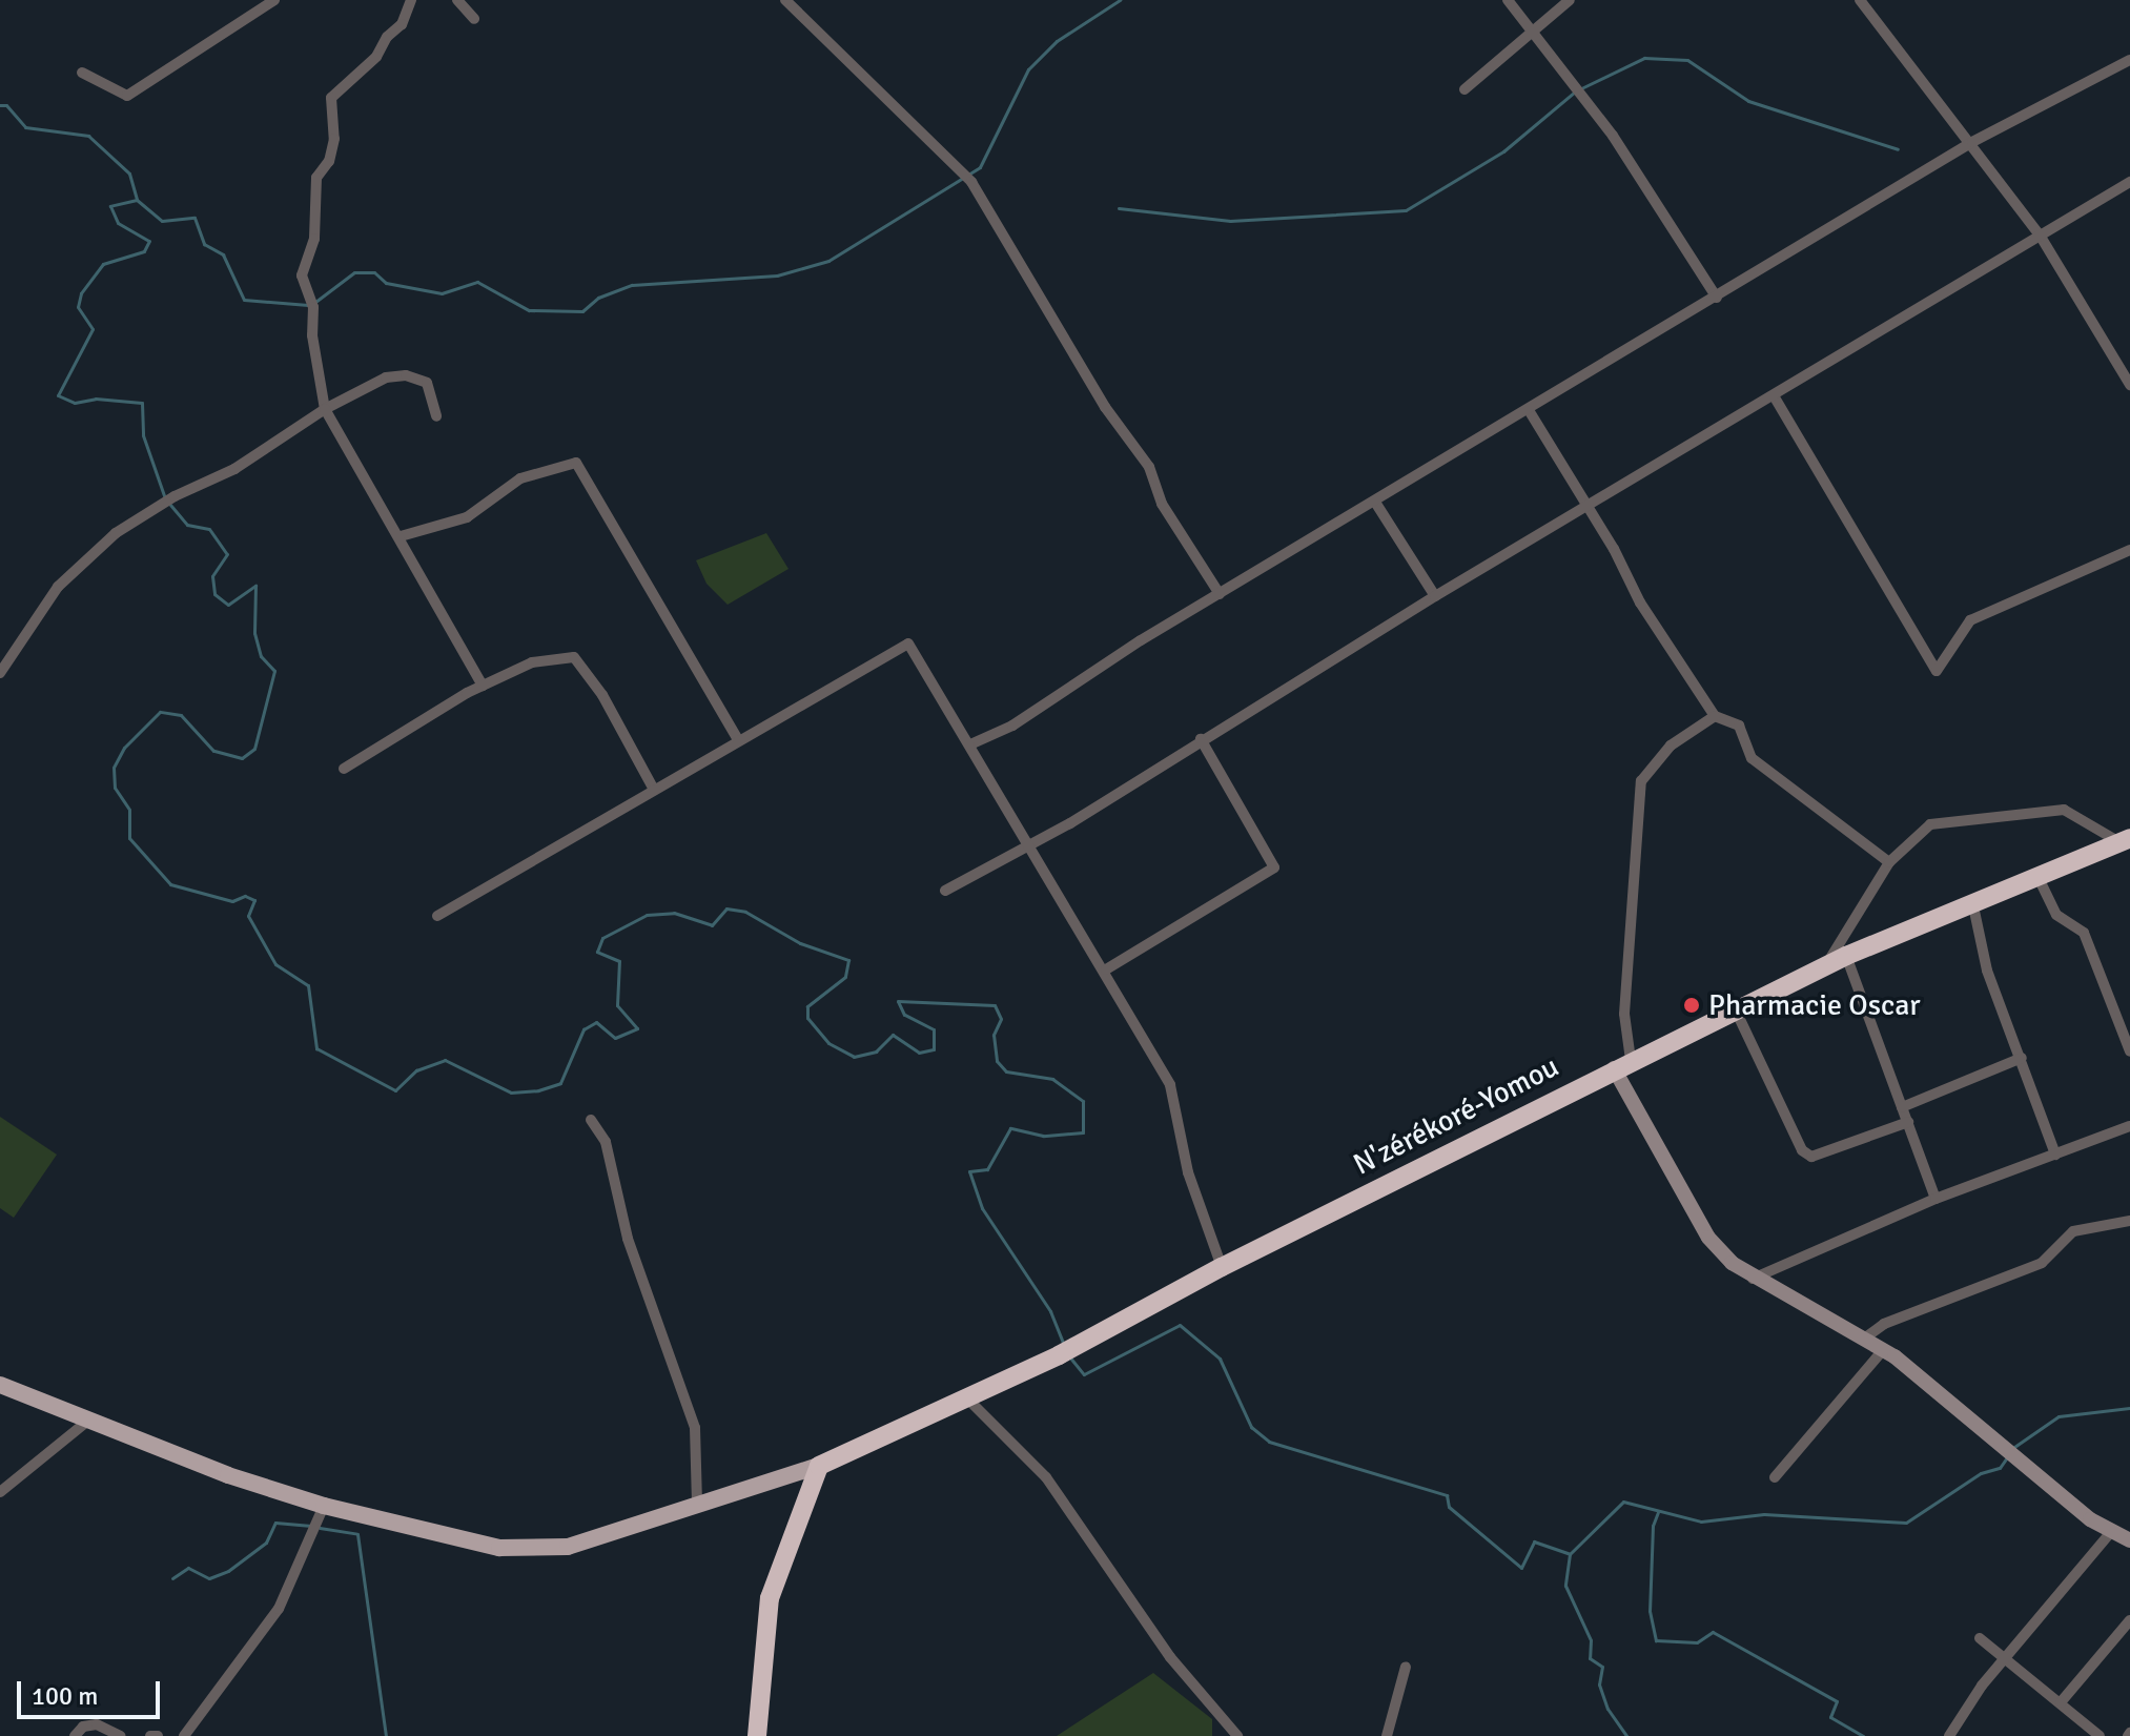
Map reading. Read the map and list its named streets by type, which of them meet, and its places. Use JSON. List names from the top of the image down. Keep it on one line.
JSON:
{"streets":{"highway":["N'zérékoré-Yomou"]},"places":["Pharmacie Oscar"],"scale_bar":"100 m"}
